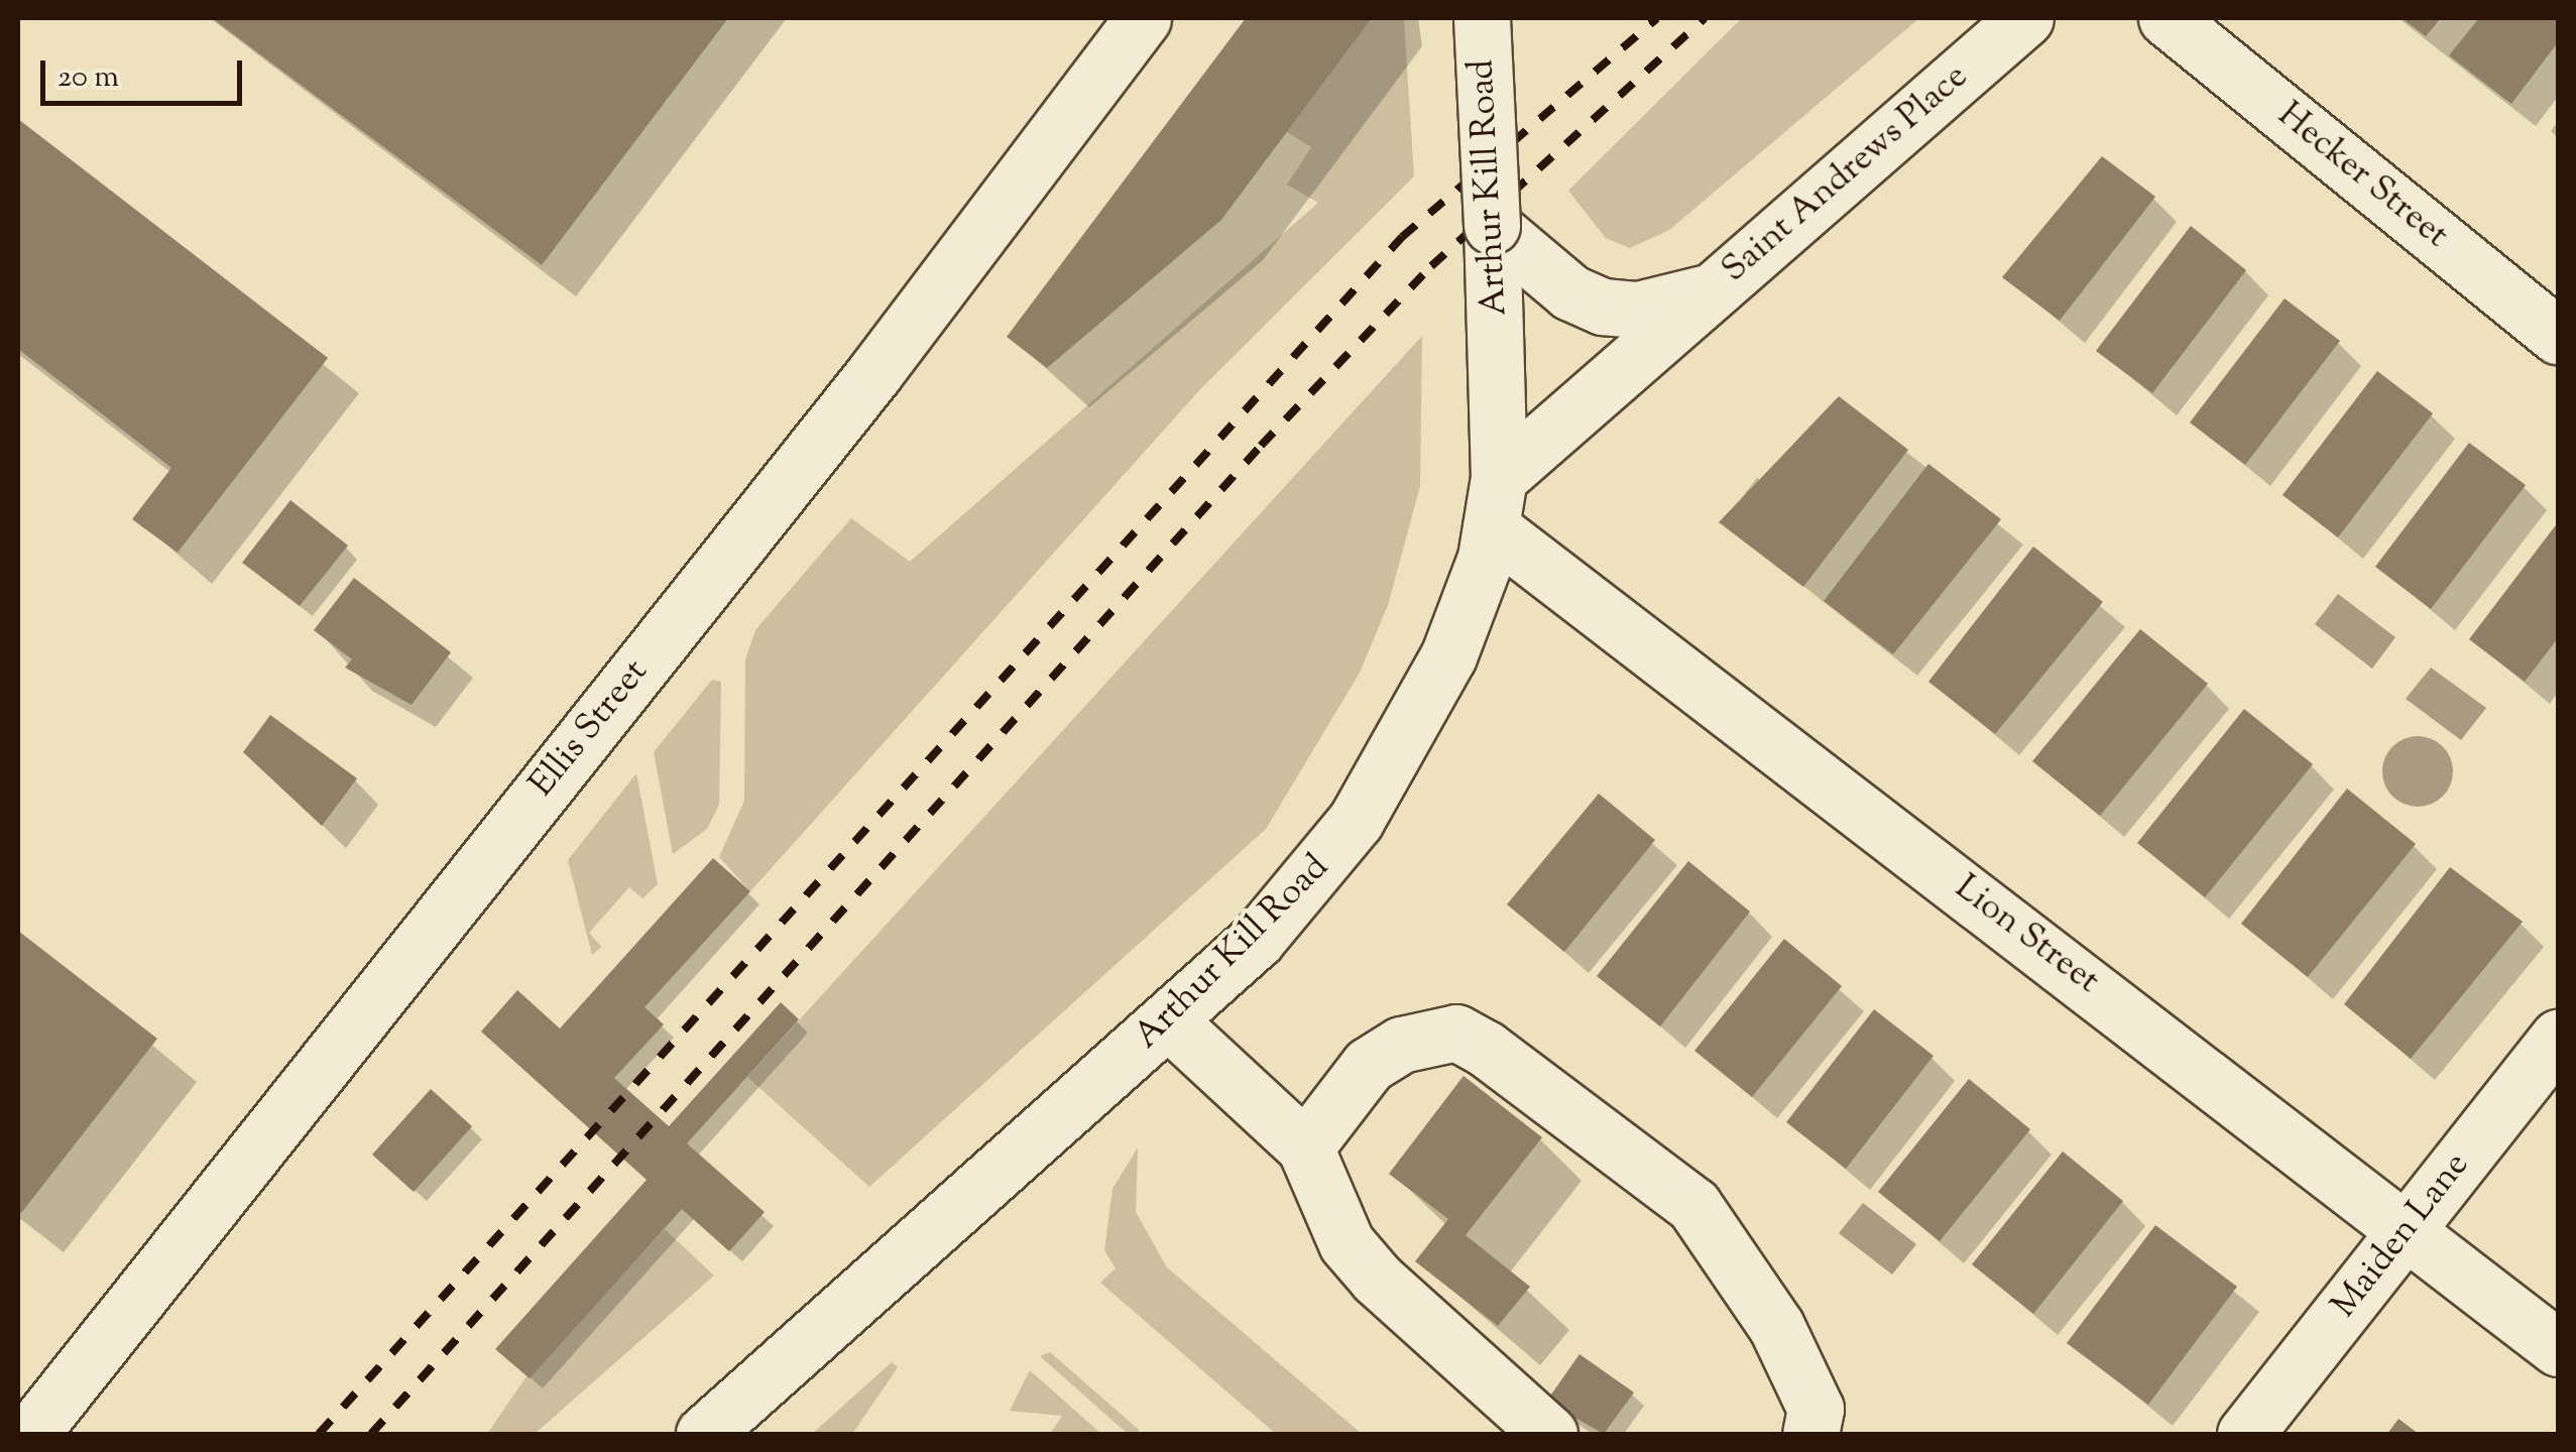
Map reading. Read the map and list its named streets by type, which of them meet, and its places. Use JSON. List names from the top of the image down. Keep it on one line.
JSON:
{"streets":{"street":["Saint Andrews Place","Hecker Street","Arthur Kill Road","Ellis Street","Lion Street","Maiden Lane"]},"crossings":[["Saint Andrews Place","Arthur Kill Road"],["Saint Andrews Place","Lion Street"],["Arthur Kill Road","Lion Street"],["Lion Street","Maiden Lane"]],"scale_bar":"20 m"}
